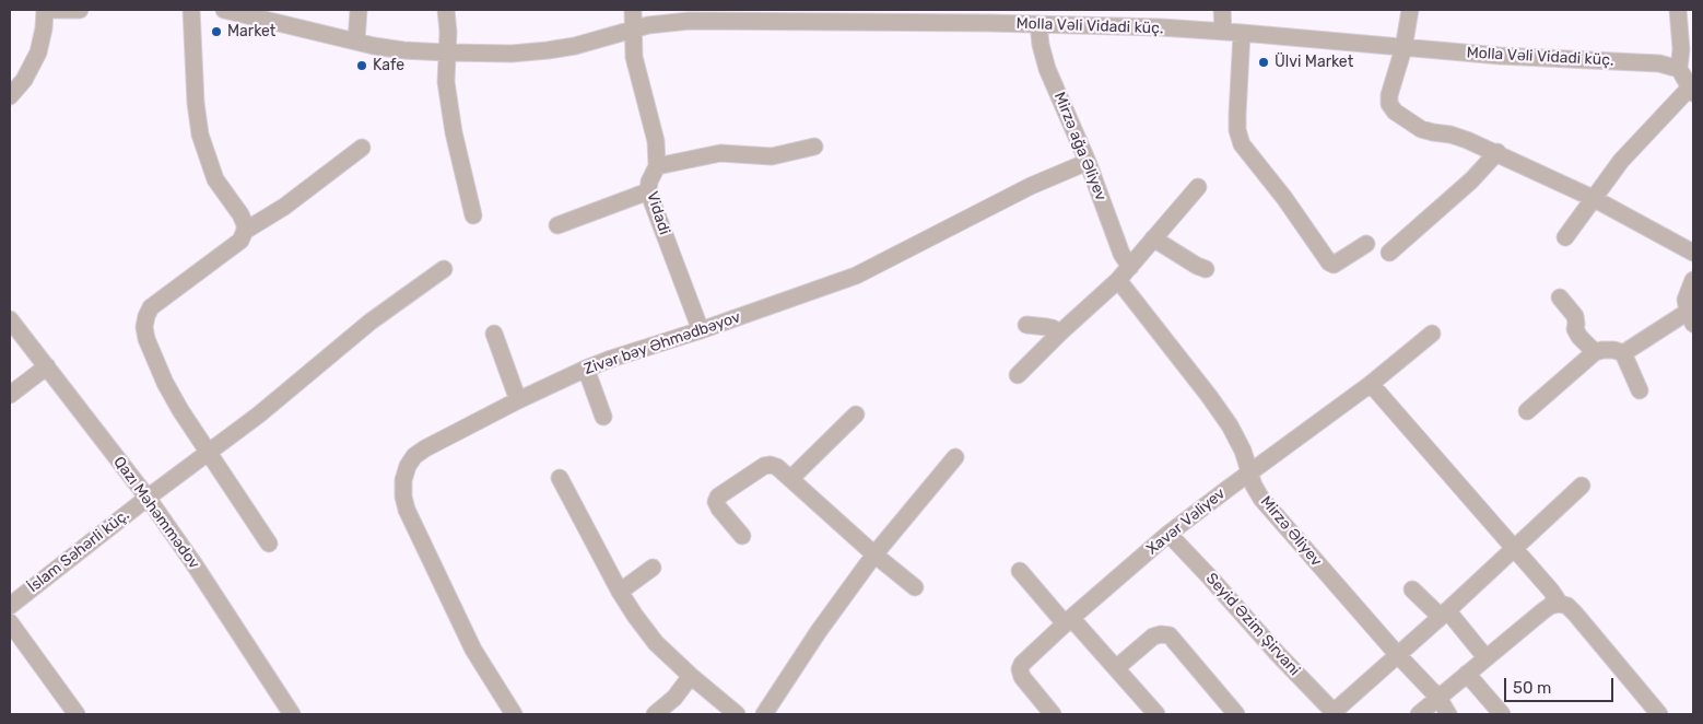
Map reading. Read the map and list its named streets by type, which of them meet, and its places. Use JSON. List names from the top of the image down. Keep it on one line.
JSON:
{"streets":{"street":["Molla Vəli Vidadi küç.","Mirzə ağa Əliyev","Vidadi","Zivər bəy Əhmədbəyov","Qazı Məhəmmədov","Xavər Vəliyev","Mirzə Əliyev","İslam Səhərli küç.","Seyid Əzim Şirvani"]},"crossings":[["Molla Vəli Vidadi küç.","Mirzə ağa Əliyev"],["Molla Vəli Vidadi küç.","Vidadi"],["Mirzə ağa Əliyev","Zivər bəy Əhmədbəyov"],["Vidadi","Zivər bəy Əhmədbəyov"],["Qazı Məhəmmədov","İslam Səhərli küç."],["Xavər Vəliyev","Mirzə Əliyev"],["Xavər Vəliyev","Seyid Əzim Şirvani"]],"places":["Market","Ülvi Market","Kafe"],"scale_bar":"50 m"}
